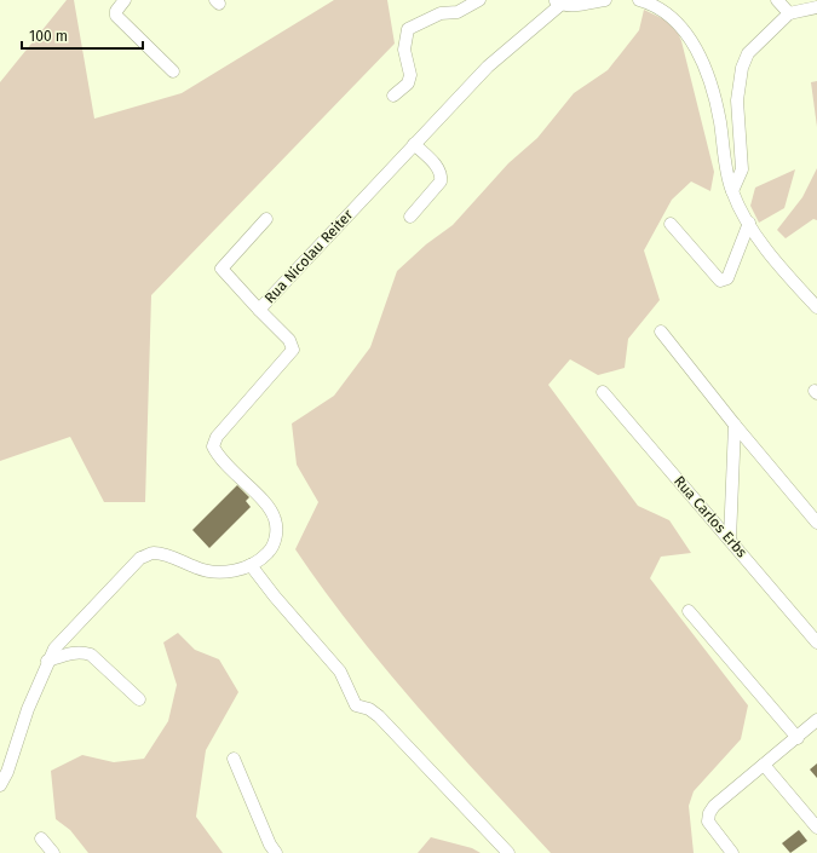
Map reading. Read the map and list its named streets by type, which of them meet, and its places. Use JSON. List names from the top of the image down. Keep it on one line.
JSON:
{"streets":{"street":["Rua Nicolau Reiter","Rua Carlos Erbs"]},"scale_bar":"100 m"}
